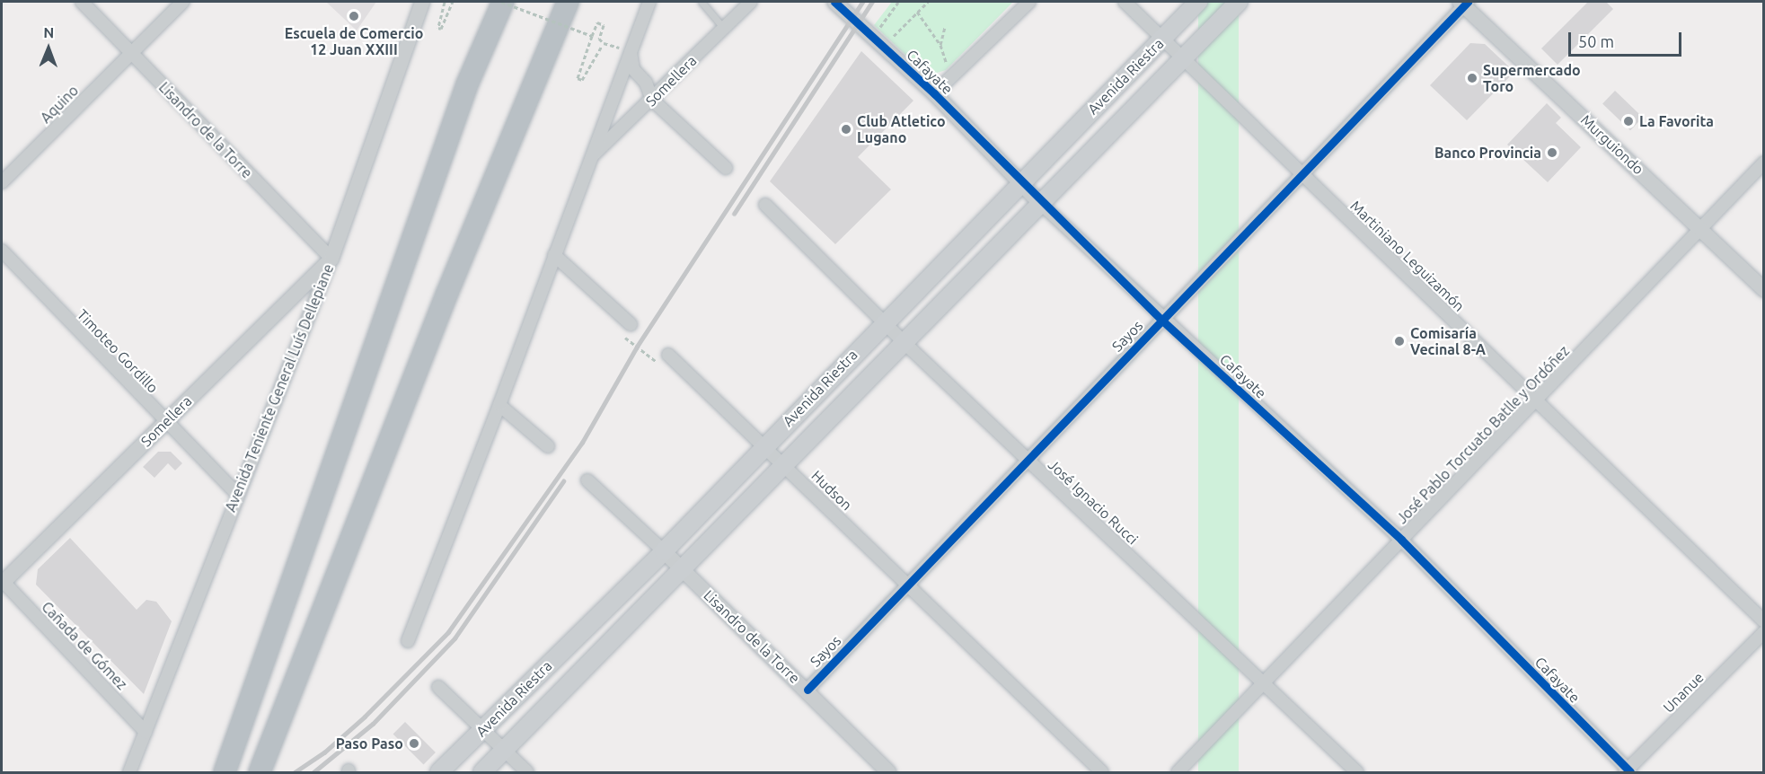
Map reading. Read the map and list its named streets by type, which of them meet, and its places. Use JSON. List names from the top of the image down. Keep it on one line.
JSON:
{"streets":{"main road":["Avenida Riestra"],"street":["Cafayate","Somellera","Aquino","Lisandro de la Torre","Murguiondo","Martiniano Leguizamón","Sayos","Timoteo Gordillo","Avenida Teniente General Luís Dellepiane","José Pablo Torcuato Batlle y Ordóñez","Hudson","José Ignacio Rucci","Cañada de Gómez","Unanue"]},"crossings":[["Cafayate","Avenida Riestra"],["Cafayate","Sayos"],["Cafayate","José Pablo Torcuato Batlle y Ordóñez"],["Cafayate","Unanue"],["Avenida Riestra","Lisandro de la Torre"],["Avenida Riestra","Martiniano Leguizamón"],["Avenida Riestra","Hudson"],["Avenida Riestra","José Ignacio Rucci"],["Somellera","Lisandro de la Torre"],["Somellera","Timoteo Gordillo"],["Somellera","Avenida Teniente General Luís Dellepiane"],["Somellera","Cañada de Gómez"],["Aquino","Lisandro de la Torre"],["Lisandro de la Torre","Sayos"],["Lisandro de la Torre","Avenida Teniente General Luís Dellepiane"],["Murguiondo","Sayos"],["Murguiondo","José Pablo Torcuato Batlle y Ordóñez"],["Martiniano Leguizamón","Sayos"],["Martiniano Leguizamón","José Pablo Torcuato Batlle y Ordóñez"],["Sayos","Hudson"],["Sayos","José Ignacio Rucci"],["Timoteo Gordillo","Avenida Teniente General Luís Dellepiane"],["Avenida Teniente General Luís Dellepiane","Cañada de Gómez"],["José Pablo Torcuato Batlle y Ordóñez","José Ignacio Rucci"]],"places":["Escuela de Comercio 12 Juan XXIII","Supermercado Toro","La Favorita","Club Atletico Lugano","Banco Provincia","Comisaría Vecinal 8-A","Paso Paso"],"scale_bar":"50 m","north":"top"}
